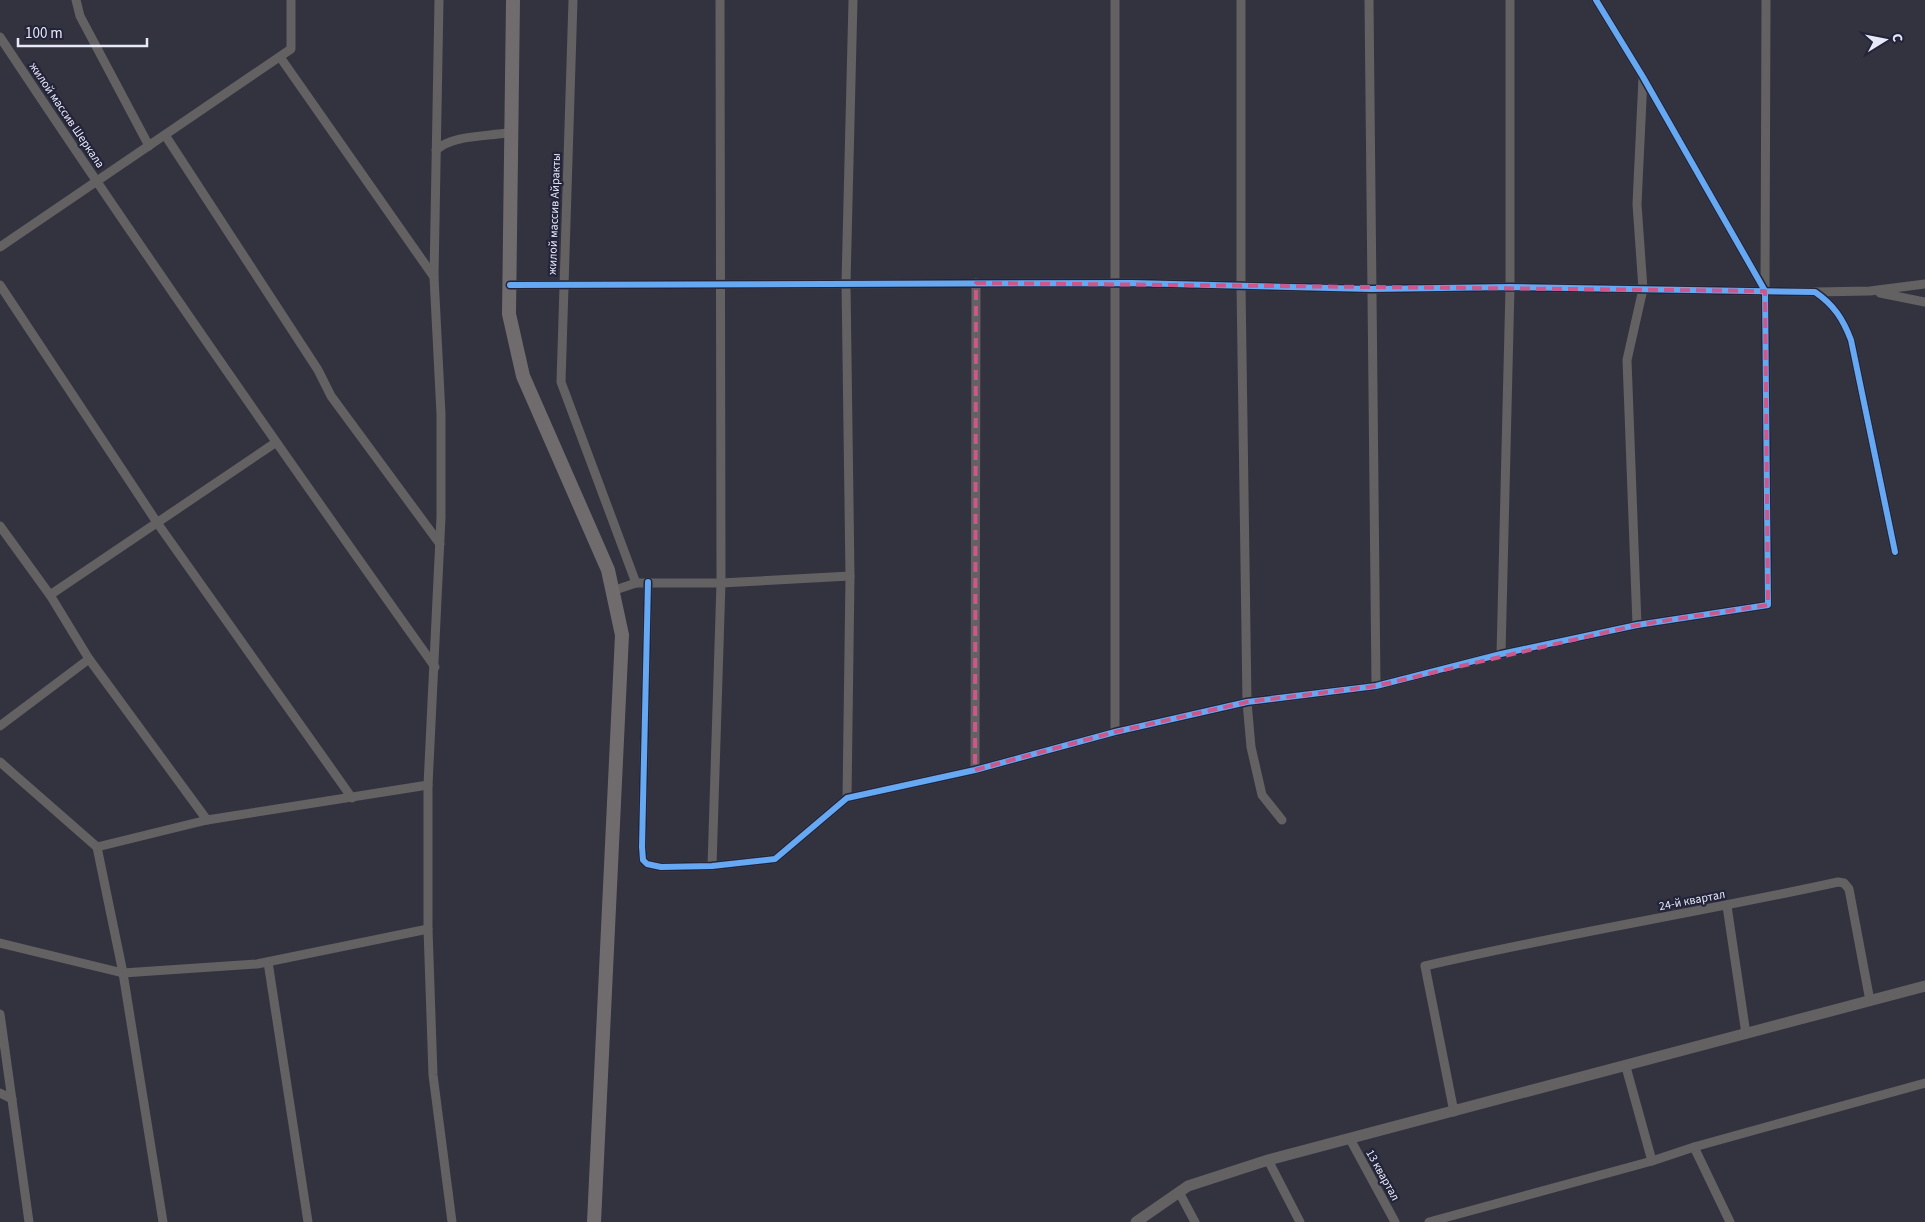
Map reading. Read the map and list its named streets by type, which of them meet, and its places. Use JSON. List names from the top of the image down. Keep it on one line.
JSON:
{"streets":{"street":["жилой массив Шеркала","жилой массив Айракты","24-й квартал","13 квартал"]},"scale_bar":"100 m","north":"right"}
